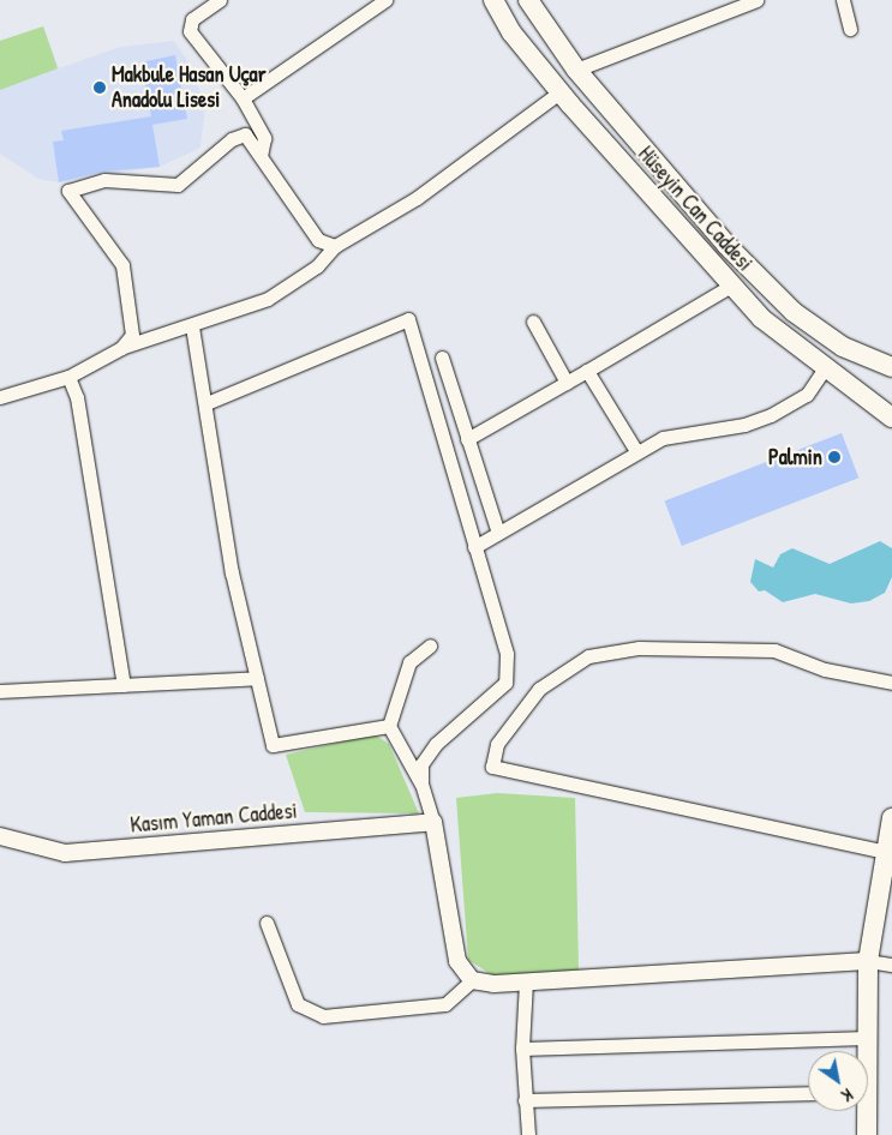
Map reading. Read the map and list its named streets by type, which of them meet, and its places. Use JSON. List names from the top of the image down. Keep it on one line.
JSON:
{"streets":{"main road":["Hüseyin Can Caddesi"],"street":["Kasım Yaman Caddesi"]},"places":["Makbule Hasan Uçar Anadolu Lisesi","Palmin"],"north":"bottom right"}
